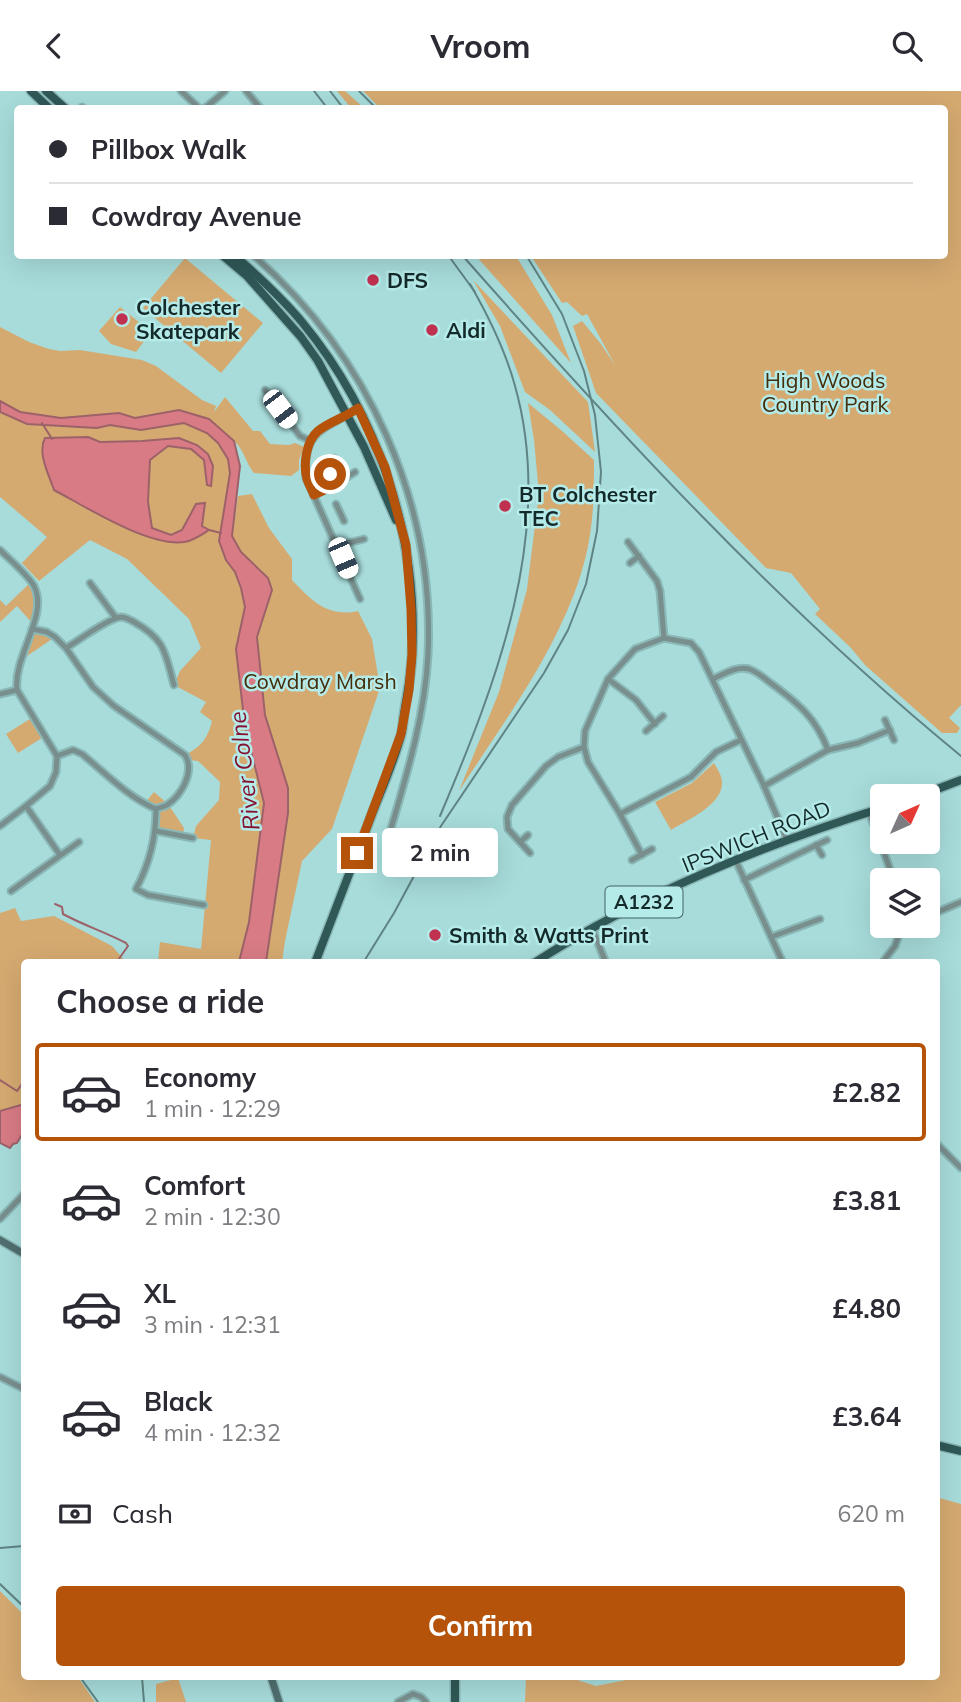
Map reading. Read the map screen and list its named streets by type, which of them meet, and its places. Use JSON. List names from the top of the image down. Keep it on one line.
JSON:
{"streets":{"main road":["IPSWICH ROAD","A1232"]},"water":["River Colne"],"parks":["High Woods Country Park","Cowdray Marsh"],"places":["DFS","Colchester Skatepark","Aldi","BT Colchester TEC","Smith & Watts Print"],"north":"top right","page":{"header":"Vroom","banner":["Pillbox Walk","Cowdray Avenue"],"bubble":"2 min","heading":"Choose a ride","list":[{"name":"Economy","note":"1 min · 12:29","value":"£2.82"},{"name":"Comfort","note":"2 min · 12:30","value":"£3.81"},{"name":"XL","note":"3 min · 12:31","value":"£4.80"},{"name":"Black","note":"4 min · 12:32","value":"£3.64"}],"pay":["Cash","620 m"],"buttons":"Confirm"}}
